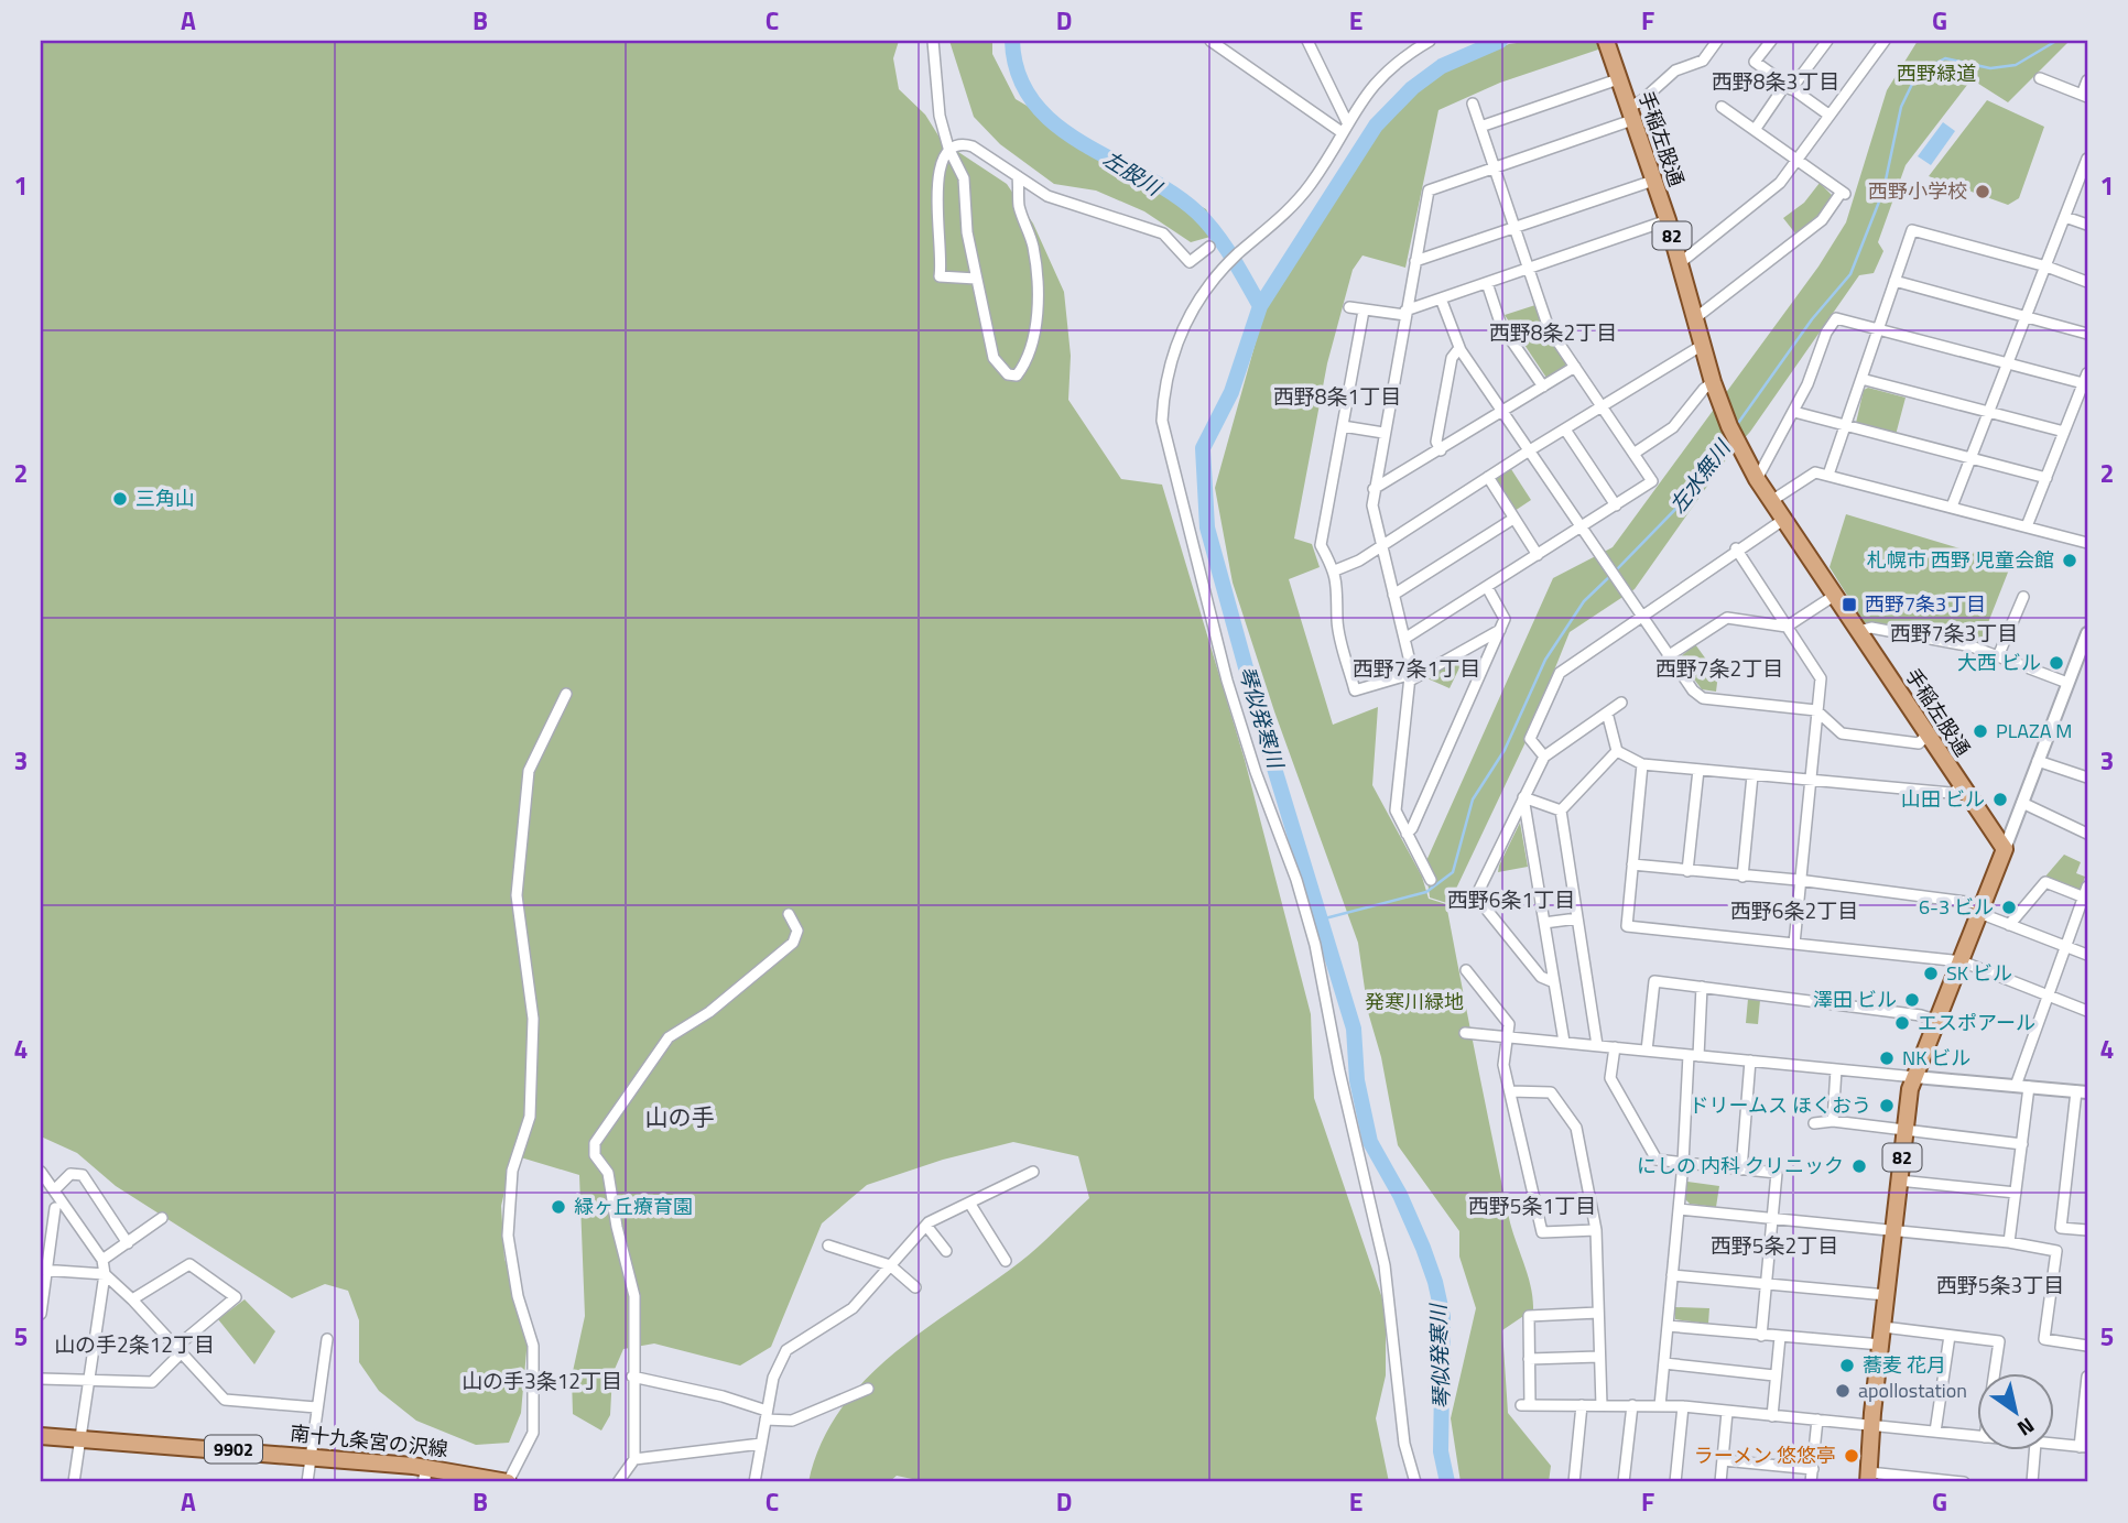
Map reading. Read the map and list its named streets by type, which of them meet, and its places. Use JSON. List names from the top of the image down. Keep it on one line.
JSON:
{"streets":{"main road":["手稲左股通","82","南十九条宮の沢線","9902"]},"crossings":[["手稲左股通","82"]],"districts":["西野8条3丁目","西野8条2丁目","西野8条1丁目","西野7条3丁目","西野7条1丁目","西野7条2丁目","西野6条1丁目","西野6条2丁目","山の手","西野5条1丁目","西野5条2丁目","西野5条3丁目","山の手2条12丁目","山の手3条12丁目"],"water":["左股川","左水無川","琴似発寒川"],"parks":["西野緑道","発寒川緑地"],"places":{"other":["西野小学校","三角山","札幌市 西野 児童会館","大西 ビル","PLAZA M","山田 ビル","6-3 ビル","SK ビル","澤田 ビル","エスポアール","NK ビル","ドリームス ほくおう","にしの 内科 クリニック","緑ヶ丘療育園","蕎麦 花月","apollostation","ラーメン 悠悠亭"],"transit":["西野7条3丁目"]},"north":"bottom right","grid":{"columns":["A","B","C","D","E","F","G"],"rows":["1","2","3","4","5"]}}
